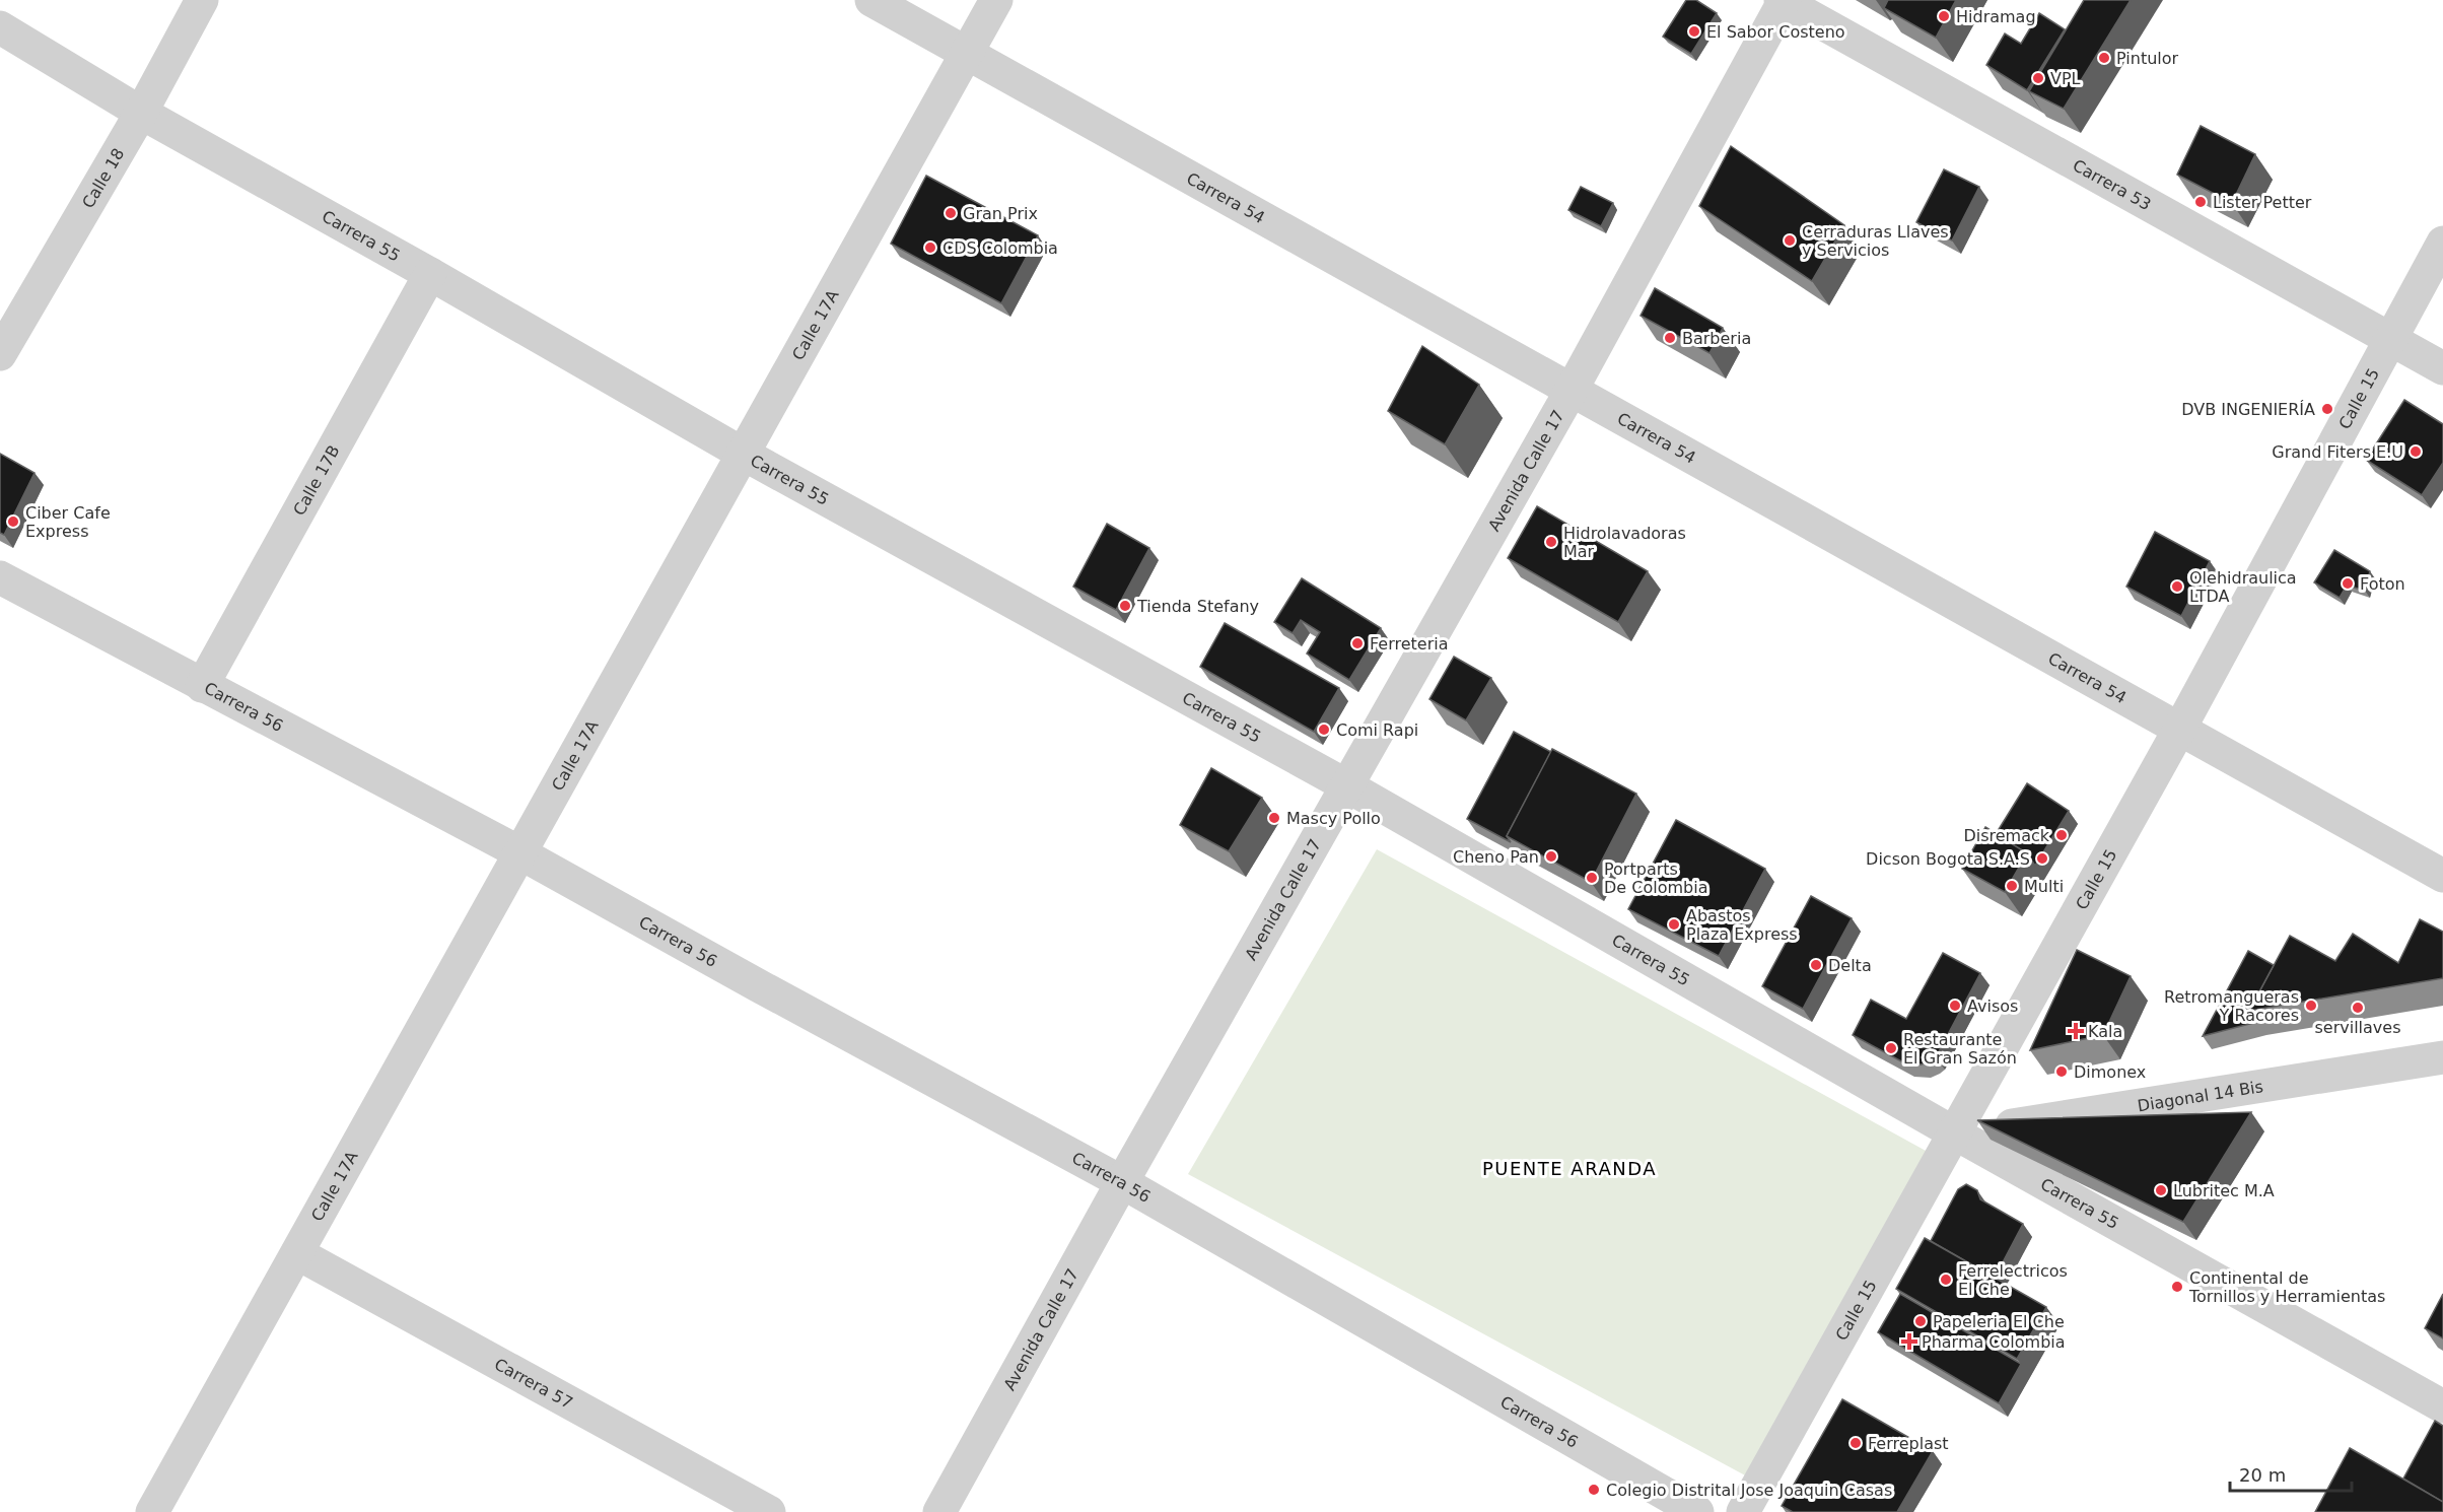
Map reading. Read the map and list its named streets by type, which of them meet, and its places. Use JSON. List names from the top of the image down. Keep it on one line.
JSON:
{"streets":{"street":["Calle 18","Carrera 53","Carrera 54","Carrera 55","Calle 17A","Calle 15","Avenida Calle 17","Calle 17B","Carrera 56","Diagonal 14 Bis","Carrera 57"]},"crossings":[["Calle 18","Carrera 55"],["Carrera 53","Calle 15"],["Carrera 53","Avenida Calle 17"],["Carrera 54","Calle 17A"],["Carrera 54","Calle 15"],["Carrera 54","Avenida Calle 17"],["Carrera 55","Calle 17A"],["Carrera 55","Calle 15"],["Carrera 55","Avenida Calle 17"],["Carrera 55","Calle 17B"],["Carrera 55","Diagonal 14 Bis"],["Calle 17A","Carrera 56"],["Calle 17A","Carrera 57"],["Calle 15","Diagonal 14 Bis"],["Avenida Calle 17","Carrera 56"],["Calle 17B","Carrera 56"]],"districts":["PUENTE ARANDA"],"places":{"other":["Hidramag","El Sabor Costeno","Pintulor","VPL","Lister Petter","Gran Prix","Cerraduras Llaves y Servicios","CDS Colombia","Barberia","DVB INGENIERÍA","Grand Fiters E.U","Ciber Cafe Express","Hidrolavadoras Mar","Foton","Olehidraulica LTDA","Tienda Stefany","Ferreteria","Comi Rapi","Mascy Pollo","Disremack","Cheno Pan","Dicson Bogota S.A.S","Portparts De Colombia","Multi","Abastos Plaza Express","Delta","Avisos","Retromangueras Y Racores","servillaves","Restaurante El Gran Sazón","Dimonex","Lubritec M.A","Ferrelectricos El Che","Continental de Tornillos y Herramientas","Papeleria El Che","Ferreplast","Colegio Distrital Jose Joaquin Casas"],"health":["Kala","Pharma Colombia"]},"scale_bar":"20 m"}
